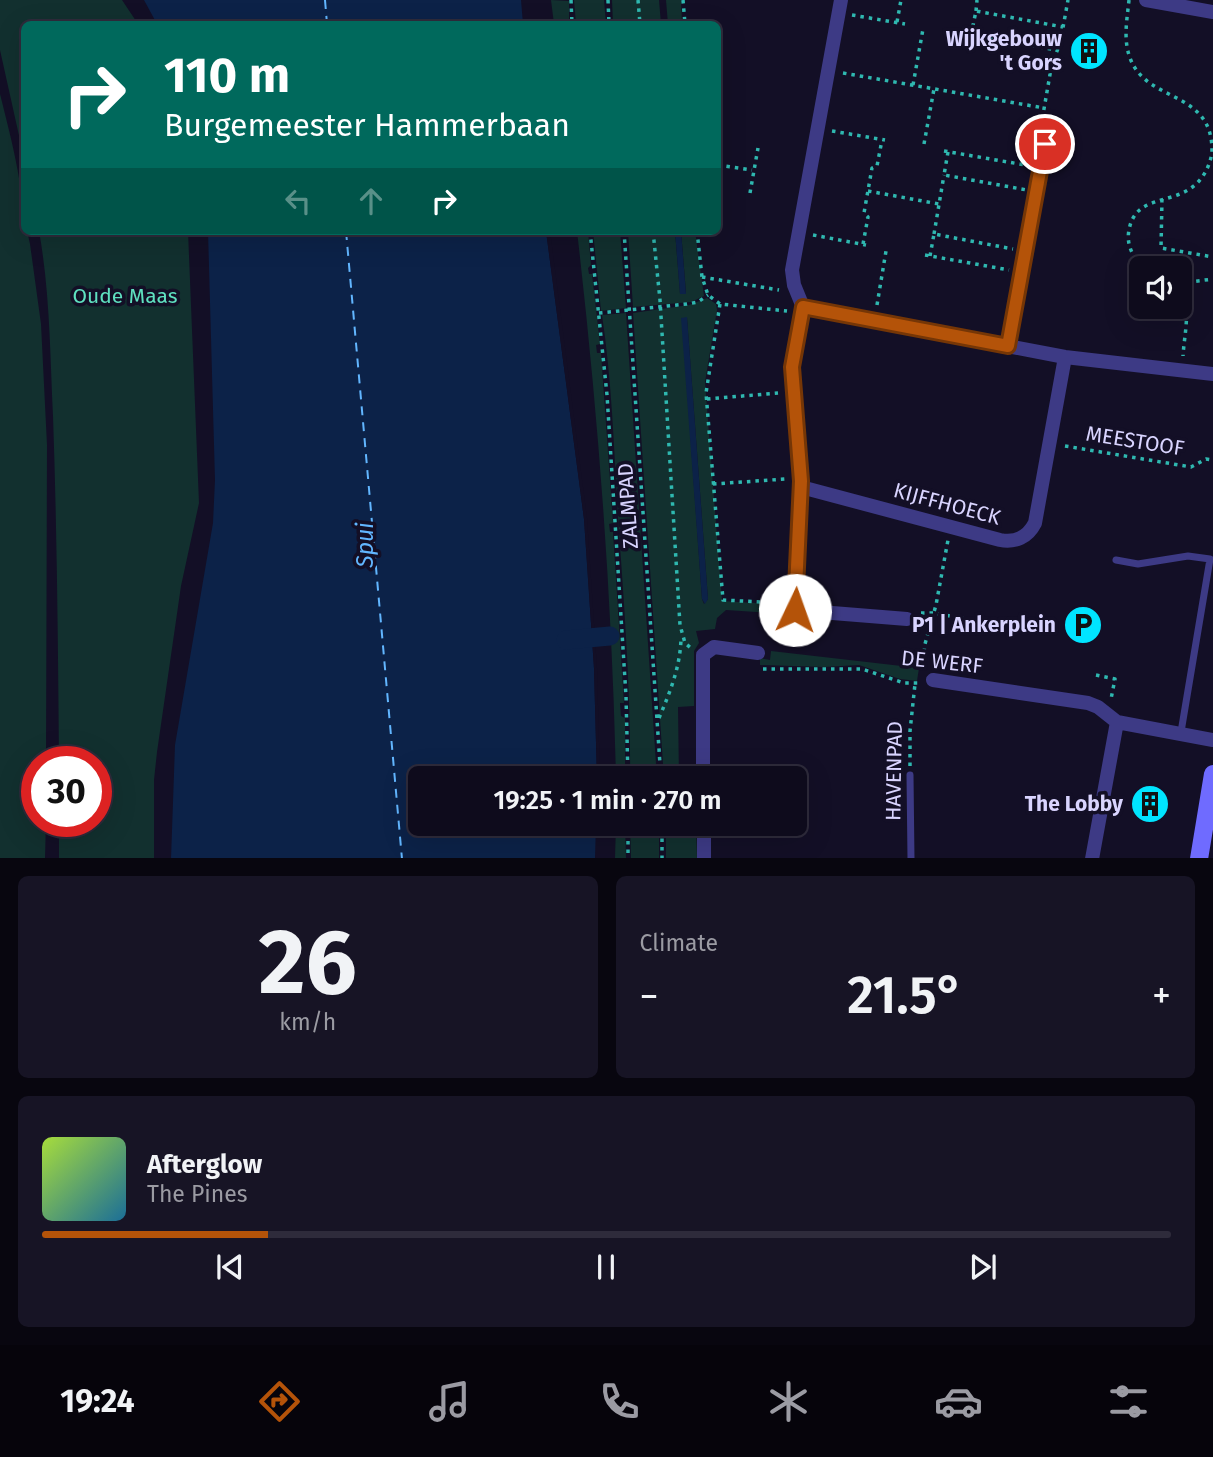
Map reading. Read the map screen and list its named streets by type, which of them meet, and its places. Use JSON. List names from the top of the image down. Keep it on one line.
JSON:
{"streets":{"street":["KIJFFHOECK","DE WERF"],"lane":["HAVENPAD"],"path":["MEESTOOF","ZALMPAD"]},"crossings":[["MEESTOOF","KIJFFHOECK"],["DE WERF","HAVENPAD"]],"water":["Spui"],"parks":["Oude Maas"],"places":{"building":["Wijkgebouw 't Gors","The Lobby"],"parking":["P1 | Ankerplein"]},"page":{"turn":["110 m","Burgemeester Hammerbaan"],"limit":"30","trip":"19:25 · 1 min · 270 m","tile":[["26","km/h"],"Climate"],"heat":["−","21.5°","+"],"song":["Afterglow","The Pines"],"tabs":"19:24"}}
